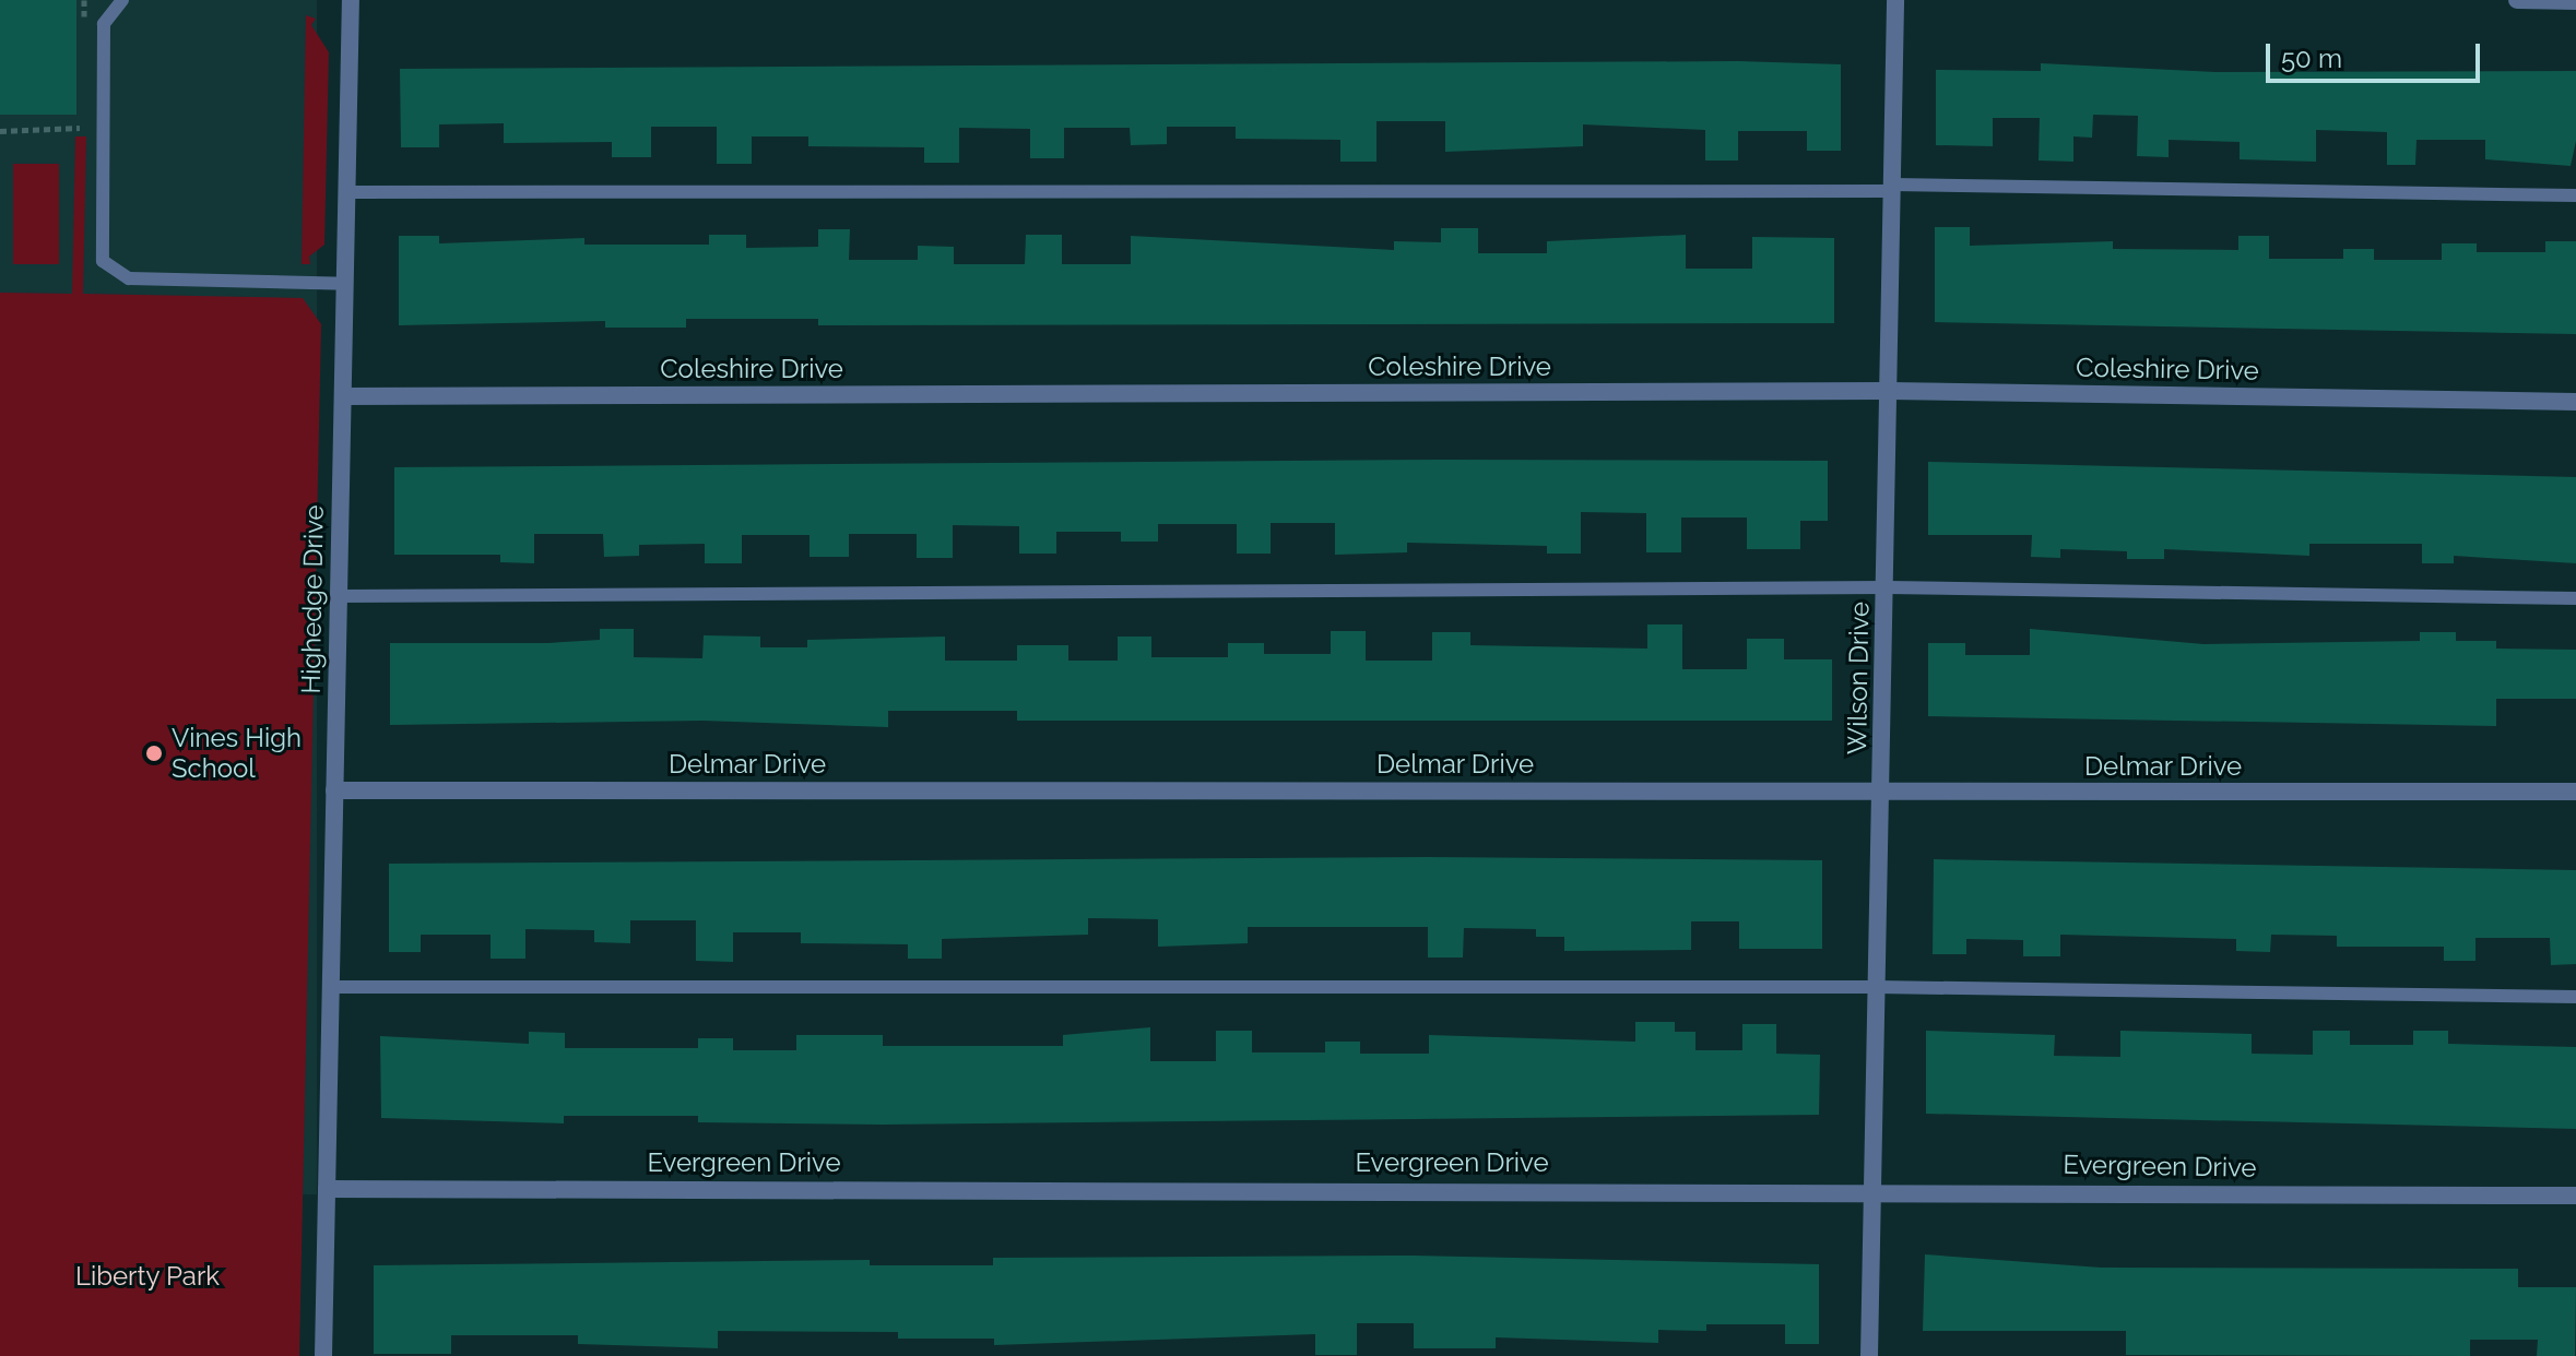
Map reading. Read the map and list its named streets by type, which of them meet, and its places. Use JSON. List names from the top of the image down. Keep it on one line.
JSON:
{"streets":{"street":["Coleshire Drive","Highedge Drive","Wilson Drive","Delmar Drive","Evergreen Drive"]},"crossings":[["Coleshire Drive","Highedge Drive"],["Coleshire Drive","Wilson Drive"],["Highedge Drive","Delmar Drive"],["Highedge Drive","Evergreen Drive"],["Wilson Drive","Delmar Drive"],["Wilson Drive","Evergreen Drive"]],"parks":["Liberty Park"],"places":["Vines High School"],"scale_bar":"50 m"}
